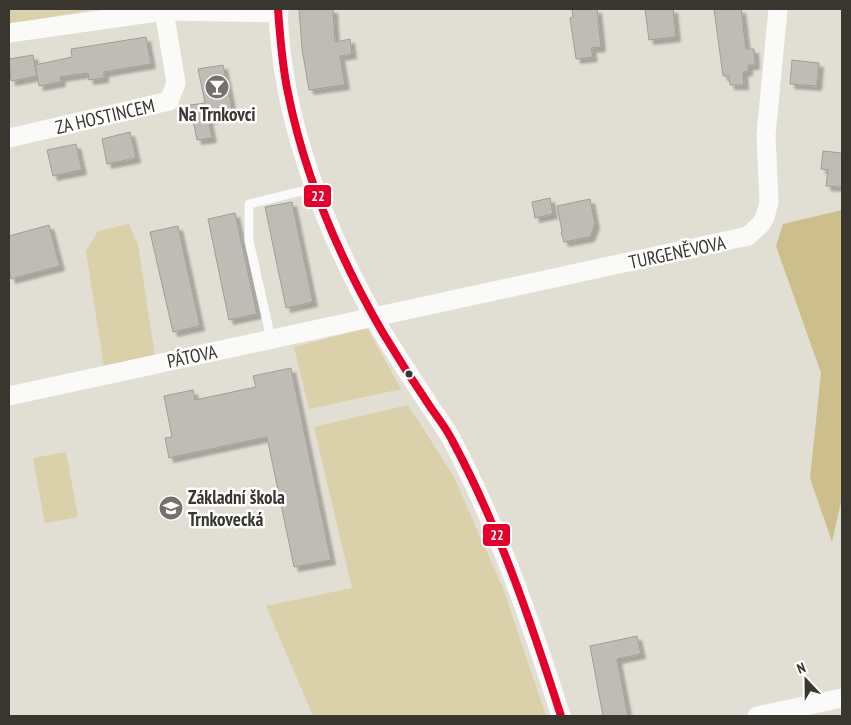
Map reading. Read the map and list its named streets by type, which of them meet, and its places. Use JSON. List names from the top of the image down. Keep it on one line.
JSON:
{"streets":{"street":["ZA HOSTINCEM","TURGENĚVOVA","PÁTOVA"]},"crossings":[["TURGENĚVOVA","PÁTOVA"]],"places":{"bar":["Na Trnkovci"],"school or university":["Základní škola Trnkovecká"]},"lines":["transit line 22"],"north":"top"}
